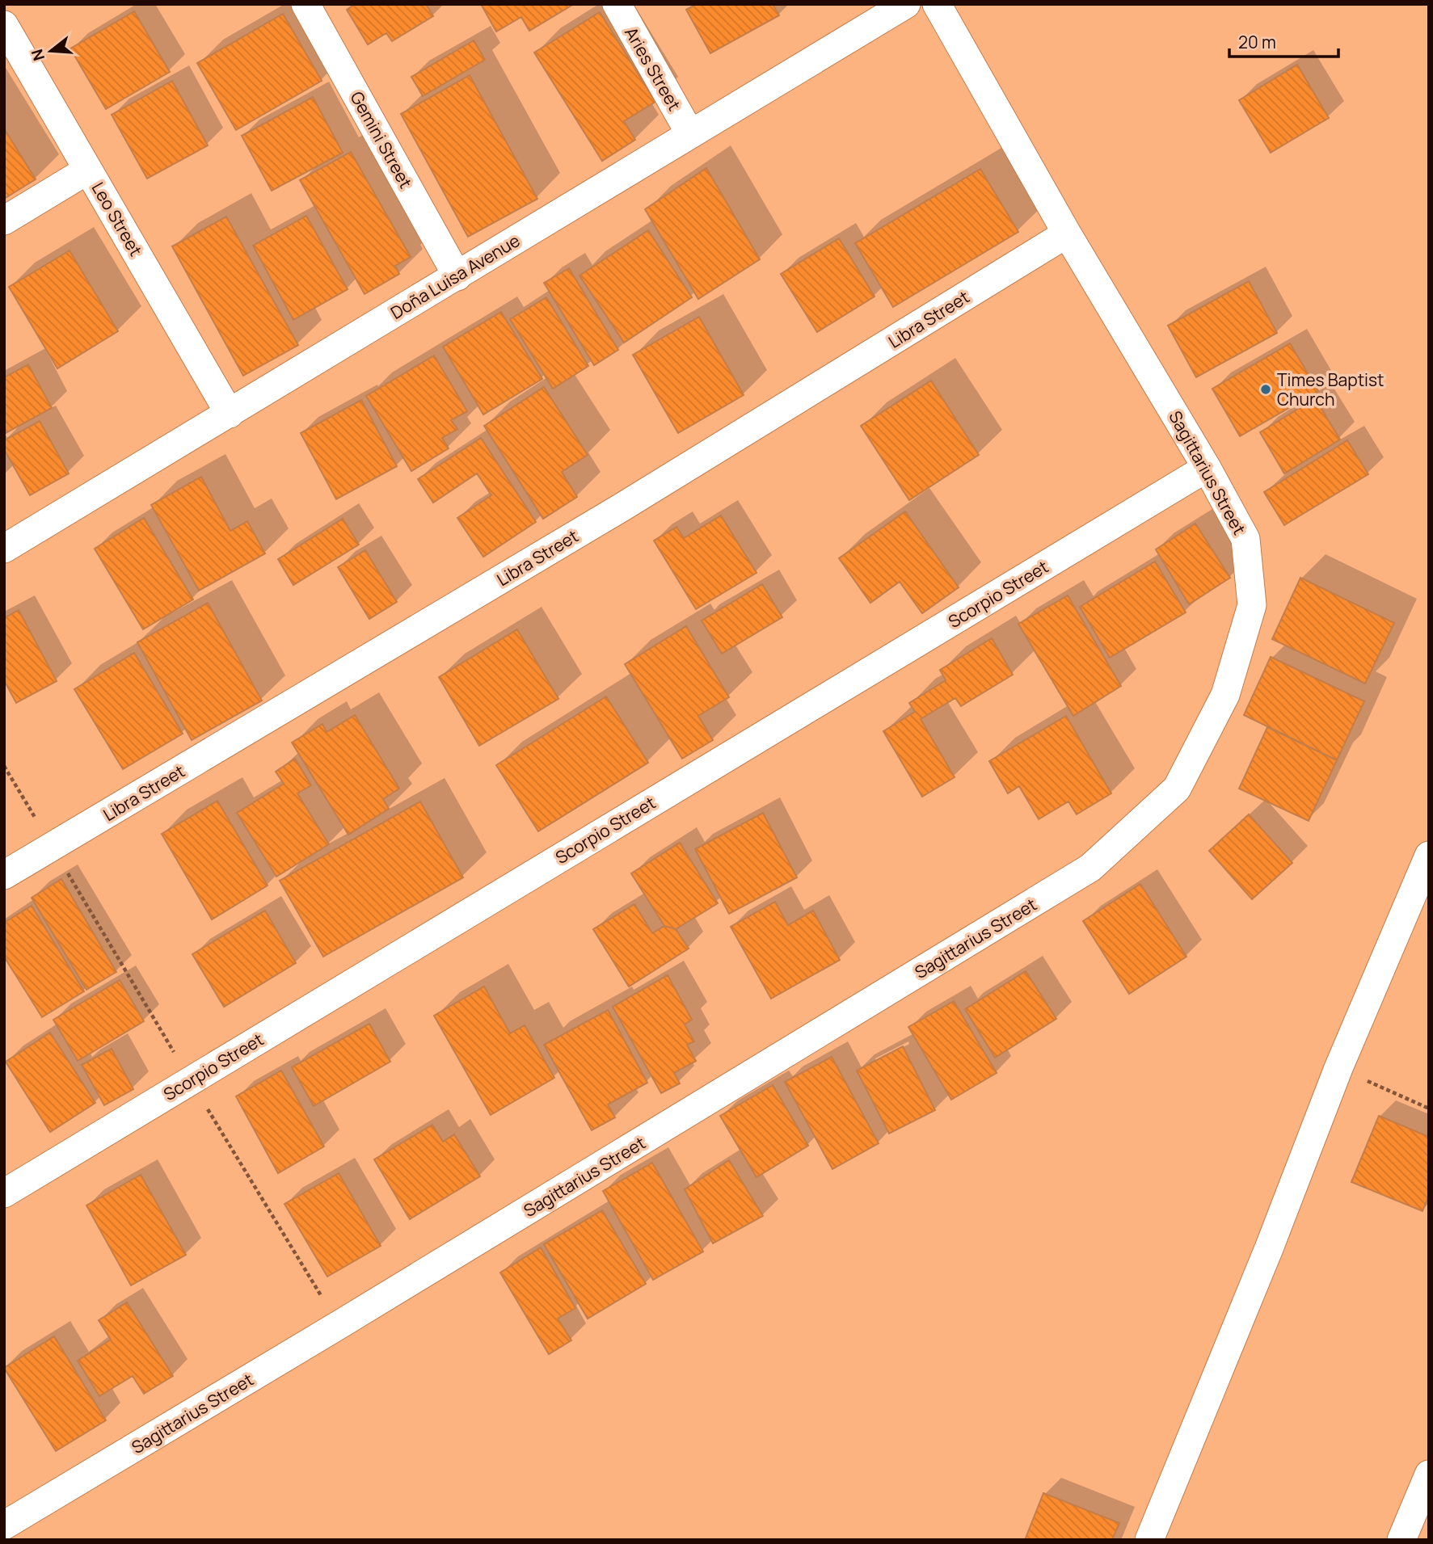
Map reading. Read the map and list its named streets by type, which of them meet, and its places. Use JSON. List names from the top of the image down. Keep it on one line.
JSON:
{"streets":{"street":["Aries Street","Gemini Street","Leo Street","Doña Luisa Avenue","Libra Street","Sagittarius Street","Scorpio Street"]},"crossings":[["Aries Street","Doña Luisa Avenue"],["Gemini Street","Doña Luisa Avenue"],["Leo Street","Doña Luisa Avenue"],["Libra Street","Sagittarius Street"],["Sagittarius Street","Scorpio Street"]],"places":["Times Baptist Church"],"scale_bar":"20 m","north":"left"}
